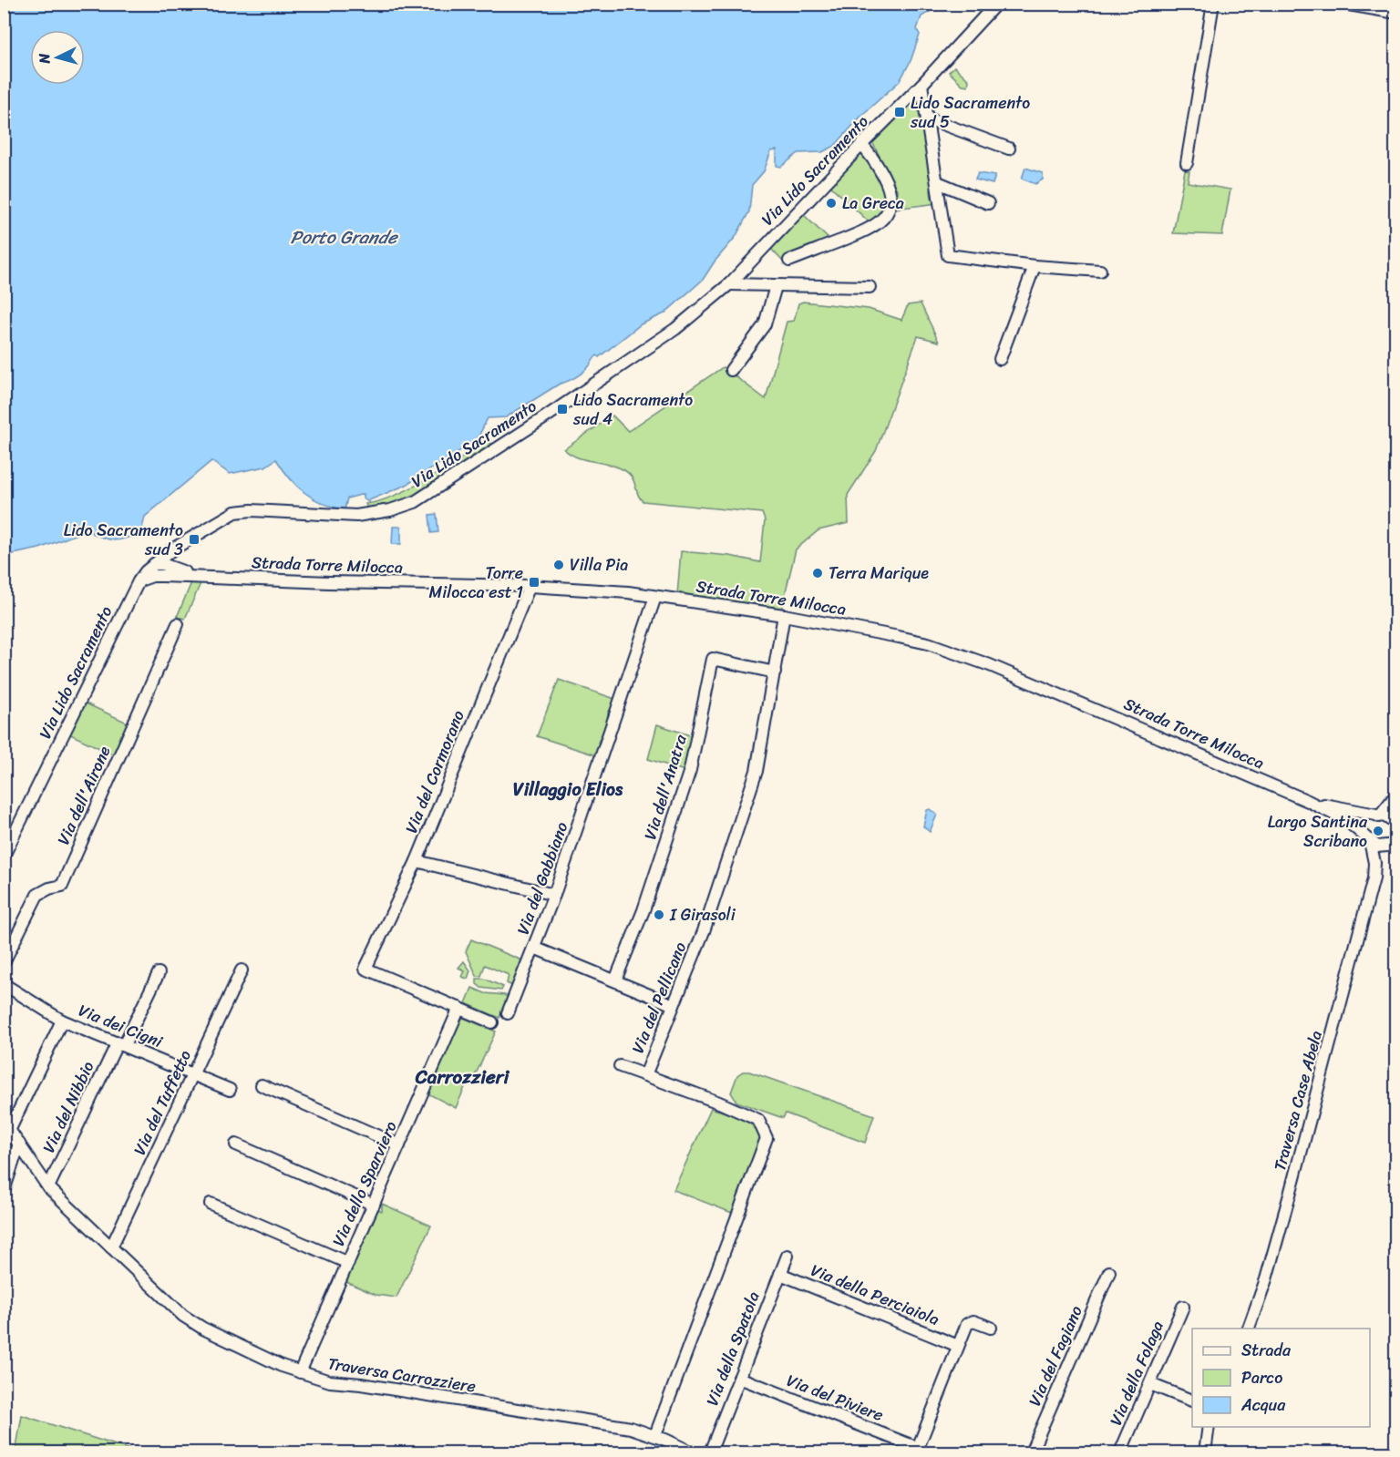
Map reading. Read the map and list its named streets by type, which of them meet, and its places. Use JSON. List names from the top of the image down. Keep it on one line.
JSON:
{"streets":{"street":["Via Lido Sacramento","Strada Torre Milocca","Via del Cormorano","Via dell'Anatra","Via dell'Airone","Via del Gabbiano","Via del Pellicano","Via dei Cigni","Traversa Case Abela","Via del Tuffetto","Via del Nibbio","Via dello Sparviero","Via della Perciaiola","Via della Spatola","Via del Fagiano","Via della Folaga","Traversa Carrozziere","Via del Piviere"]},"crossings":[["Via Lido Sacramento","Strada Torre Milocca"],["Strada Torre Milocca","Via del Cormorano"],["Strada Torre Milocca","Via del Gabbiano"],["Strada Torre Milocca","Via del Pellicano"],["Via del Cormorano","Via dello Sparviero"],["Via dell'Anatra","Via del Pellicano"],["Via del Pellicano","Traversa Carrozziere"],["Via dei Cigni","Via del Tuffetto"],["Via dei Cigni","Via del Nibbio"],["Via del Tuffetto","Traversa Carrozziere"],["Via del Nibbio","Traversa Carrozziere"],["Via dello Sparviero","Traversa Carrozziere"],["Via della Perciaiola","Via della Spatola"],["Via della Spatola","Via del Piviere"]],"districts":["Villaggio Elios","Carrozzieri"],"water":["Porto Grande"],"places":{"transit":["Lido Sacramento sud 5","Lido Sacramento sud 4","Lido Sacramento sud 3","Torre Milocca est 1"],"other":["La Greca","Villa Pia","Terra Marique","Largo Santina Scribano","I Girasoli"]},"legend":["Strada","Parco","Acqua"],"north":"left"}
